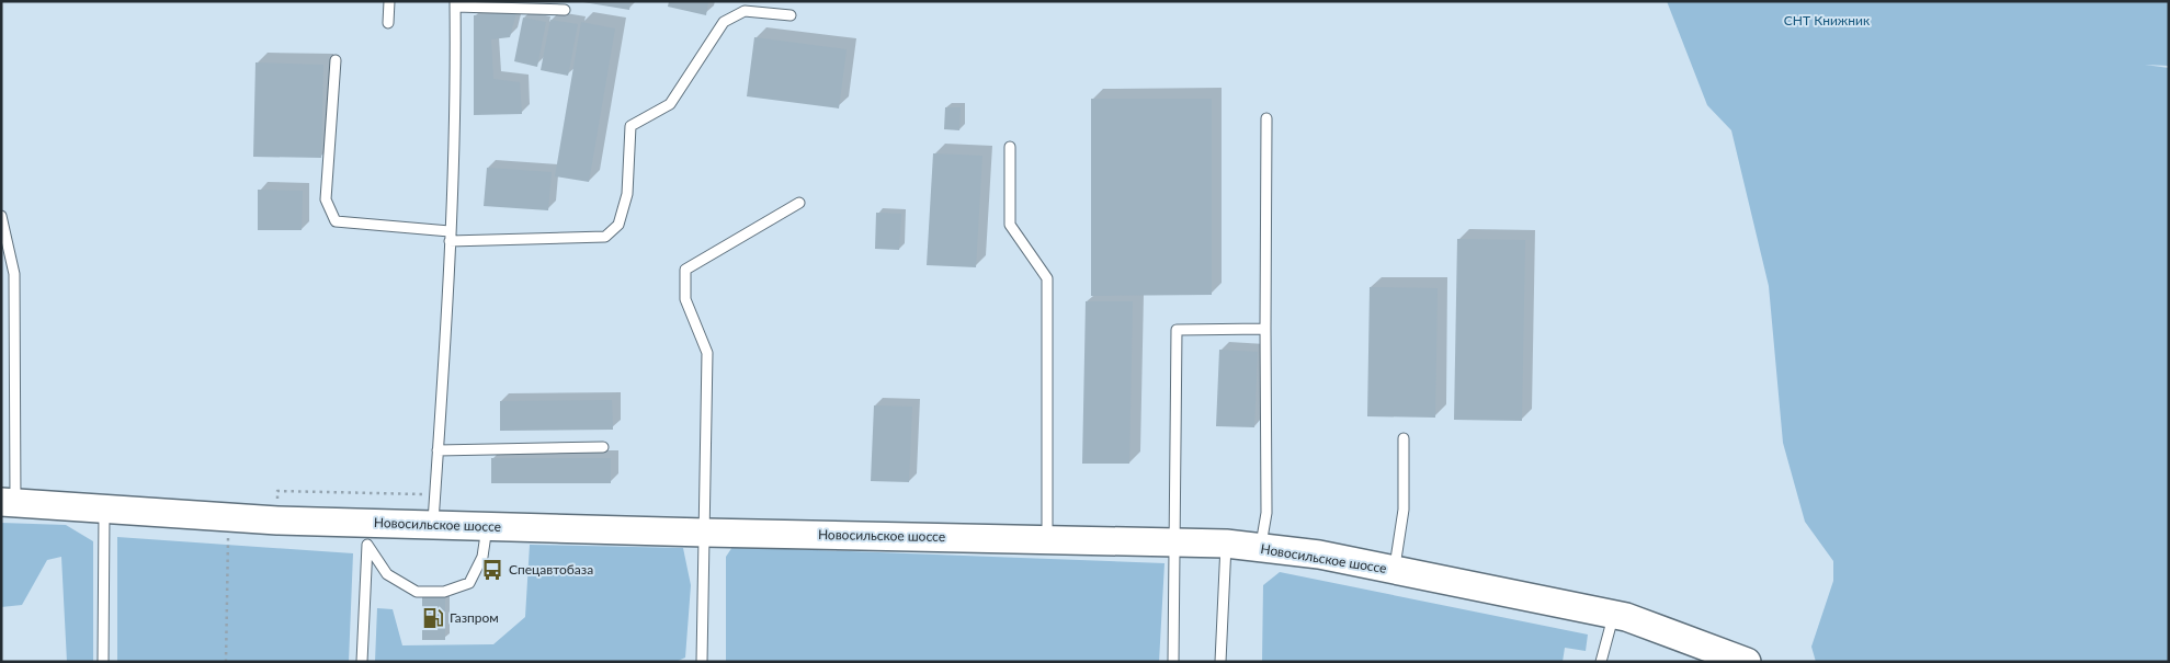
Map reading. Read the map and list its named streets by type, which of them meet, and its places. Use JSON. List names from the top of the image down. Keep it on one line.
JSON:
{"streets":{"street":["Новосильское шоссе"]},"parks":["СНТ Книжник"],"places":{"bus stop":["Спецавтобаза"],"fuel station":["Газпром"]}}
